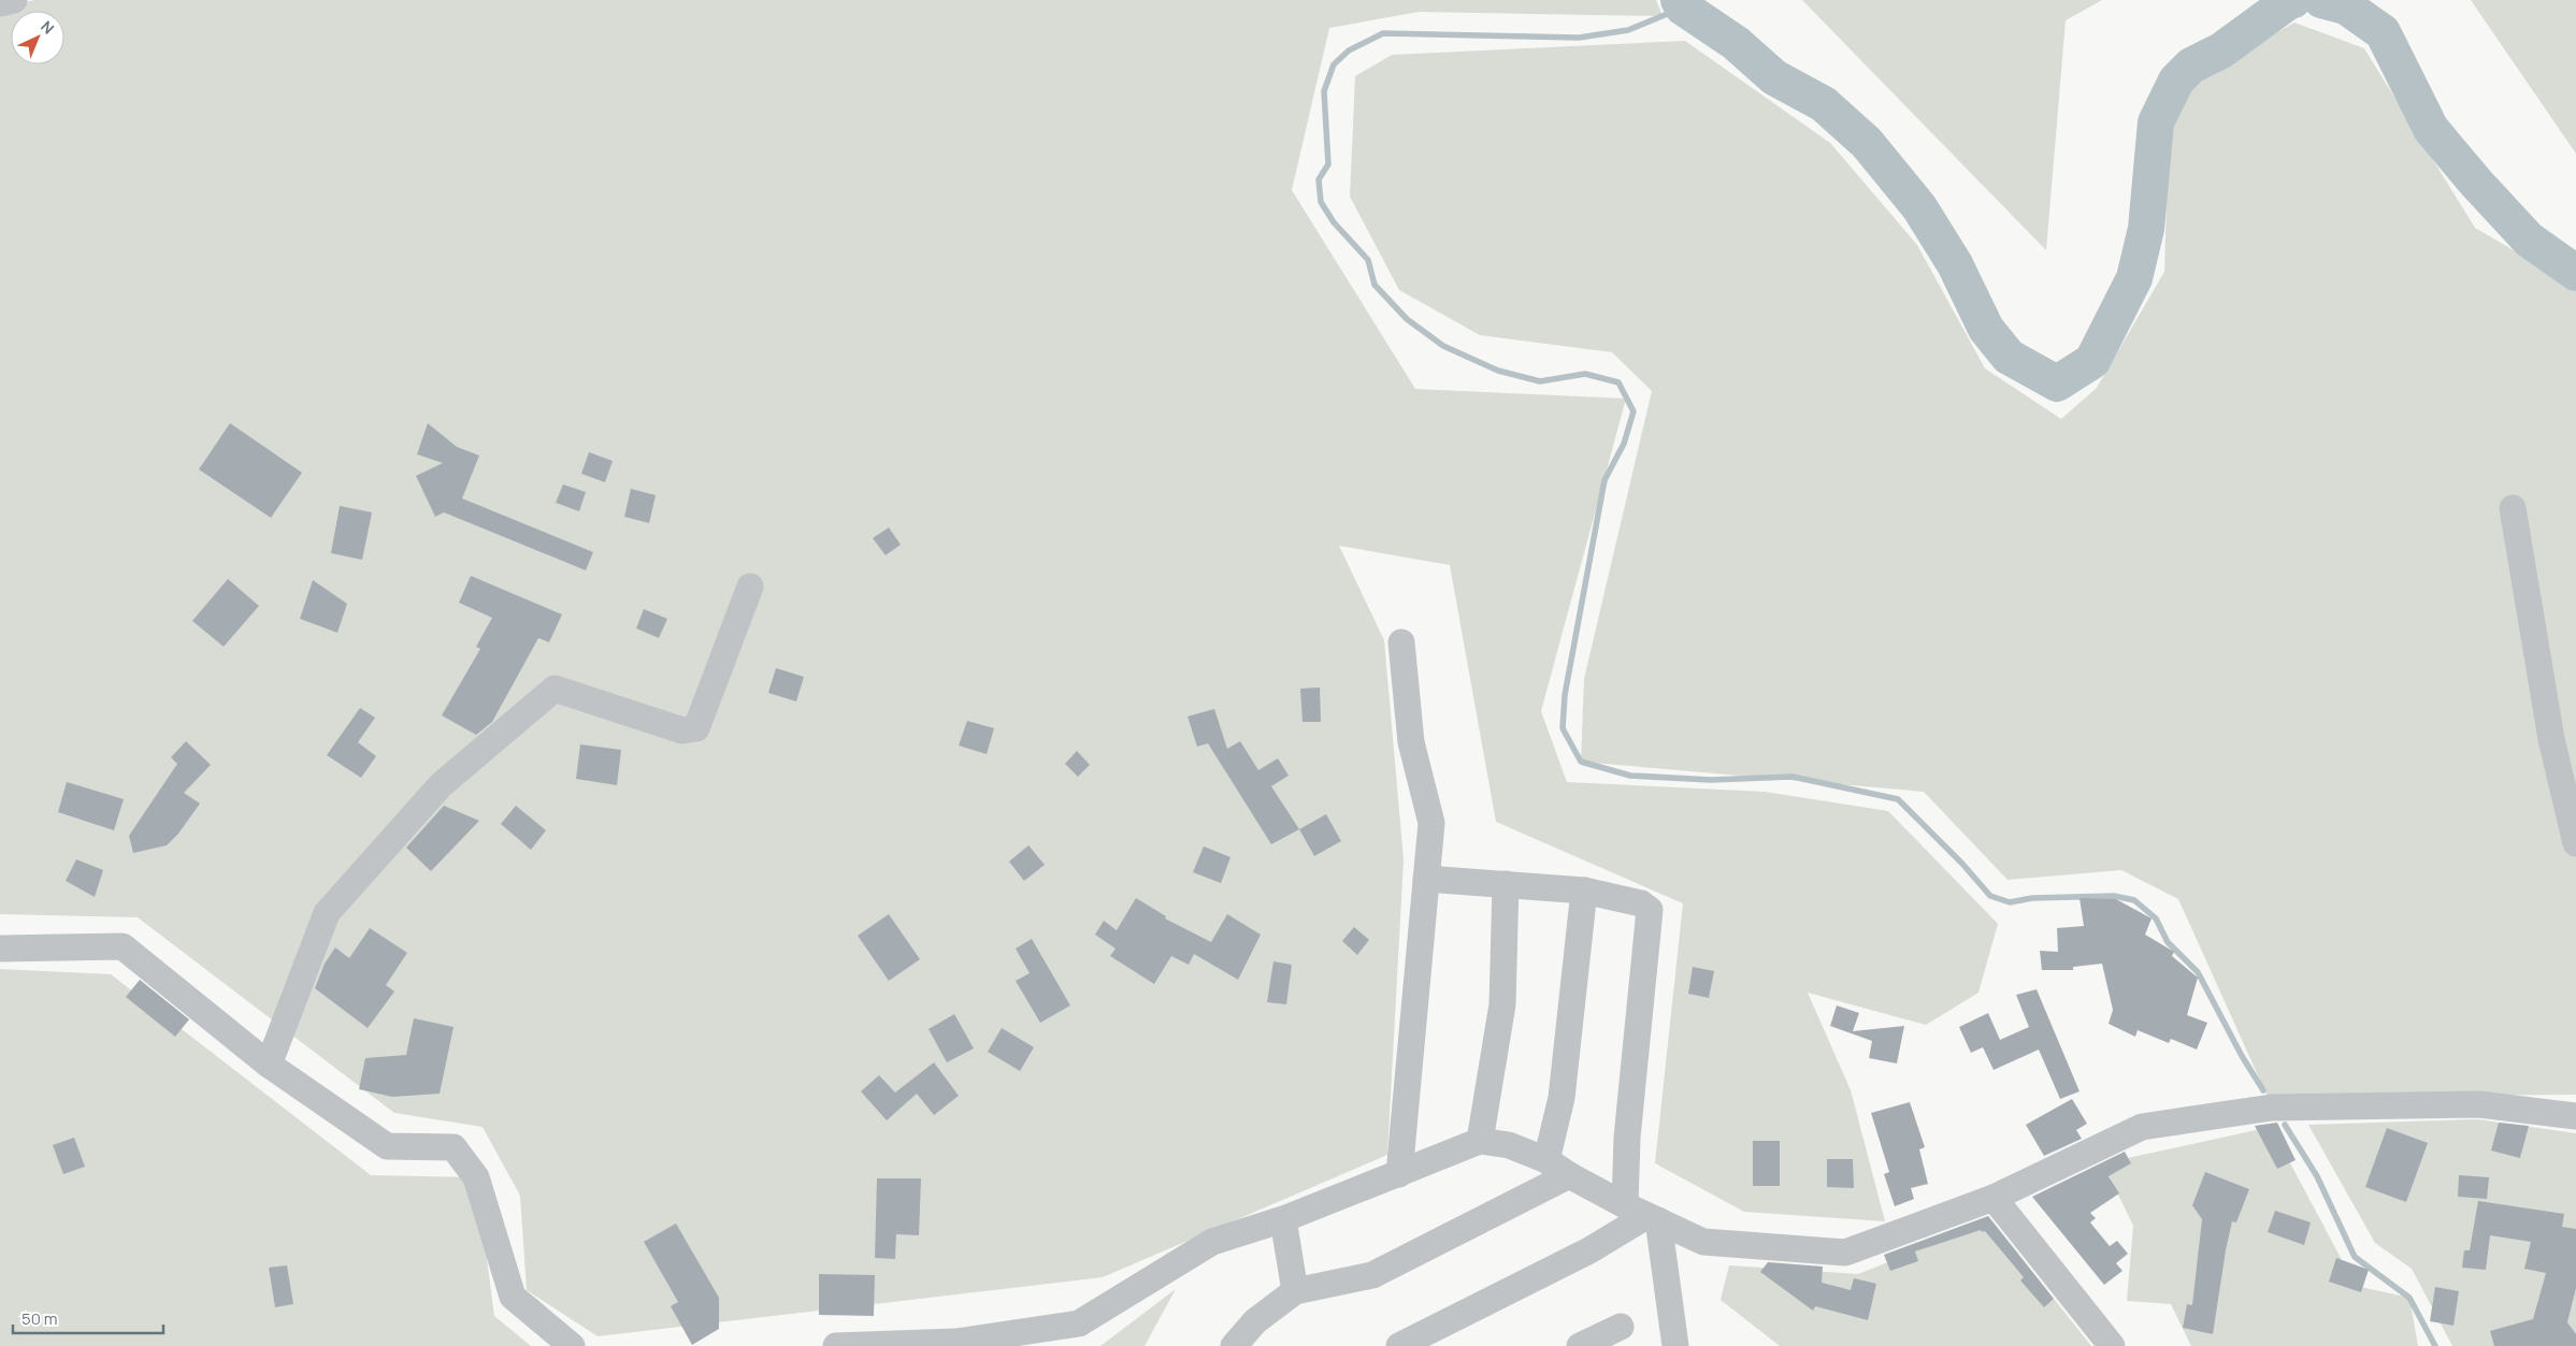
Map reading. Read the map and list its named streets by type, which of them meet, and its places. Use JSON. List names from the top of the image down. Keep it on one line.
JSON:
{"scale_bar":"50 m","north":"top right"}
